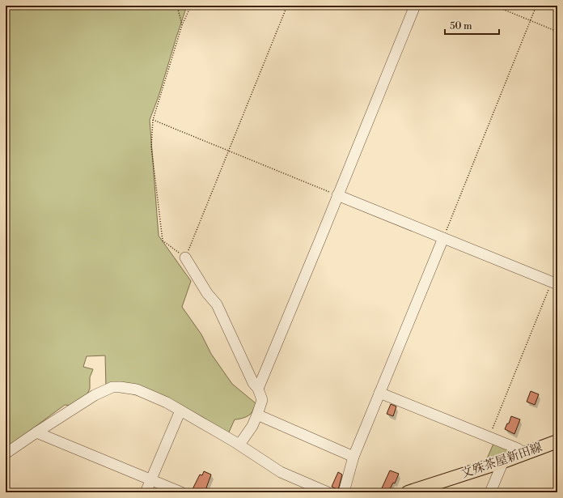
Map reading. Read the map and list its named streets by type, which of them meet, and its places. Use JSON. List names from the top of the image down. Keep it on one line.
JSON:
{"streets":{"main road":["文殊茶屋新田線"]},"scale_bar":"50 m"}
